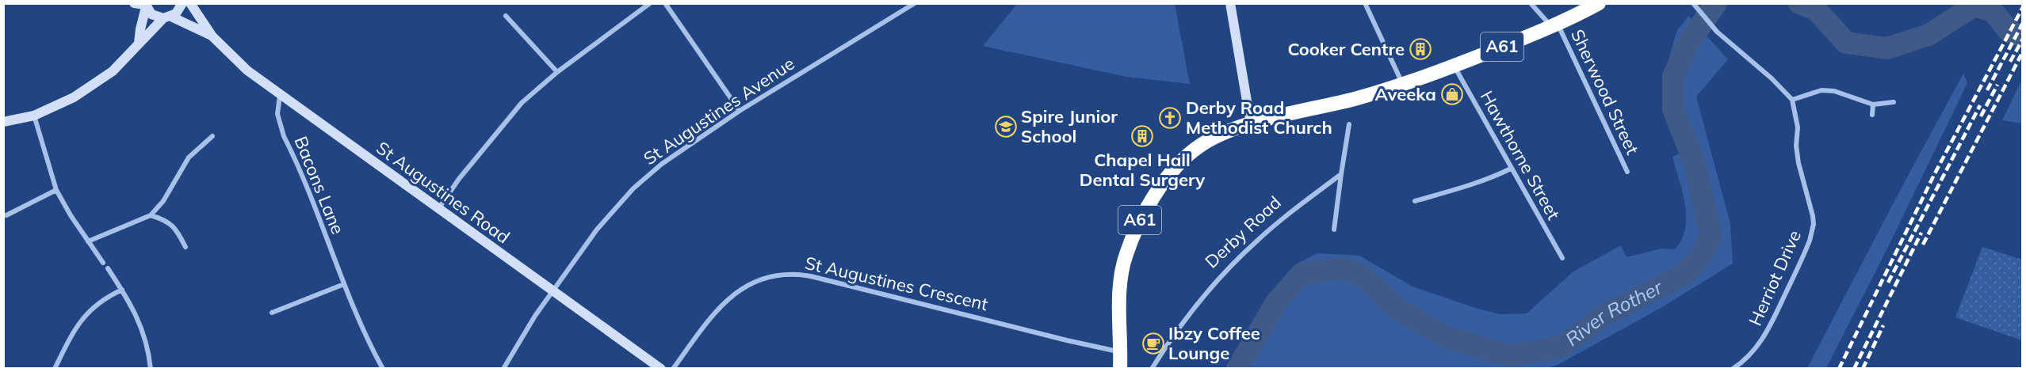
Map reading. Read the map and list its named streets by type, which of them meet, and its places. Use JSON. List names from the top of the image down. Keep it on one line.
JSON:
{"streets":{"highway":["A61"],"street":["Sherwood Street","St Augustines Avenue","Hawthorne Street","Bacons Lane","St Augustines Road","Derby Road","Herriot Drive","St Augustines Crescent"]},"crossings":[["A61","Sherwood Street"],["A61","Hawthorne Street"],["A61","St Augustines Crescent"],["St Augustines Avenue","St Augustines Road"],["Bacons Lane","St Augustines Road"]],"water":["River Rother"],"places":{"building":["Cooker Centre","Chapel Hall Dental Surgery"],"shop":["Aveeka"],"church":["Derby Road Methodist Church"],"school or university":["Spire Junior School"],"cafe":["Ibzy Coffee Lounge"]}}
